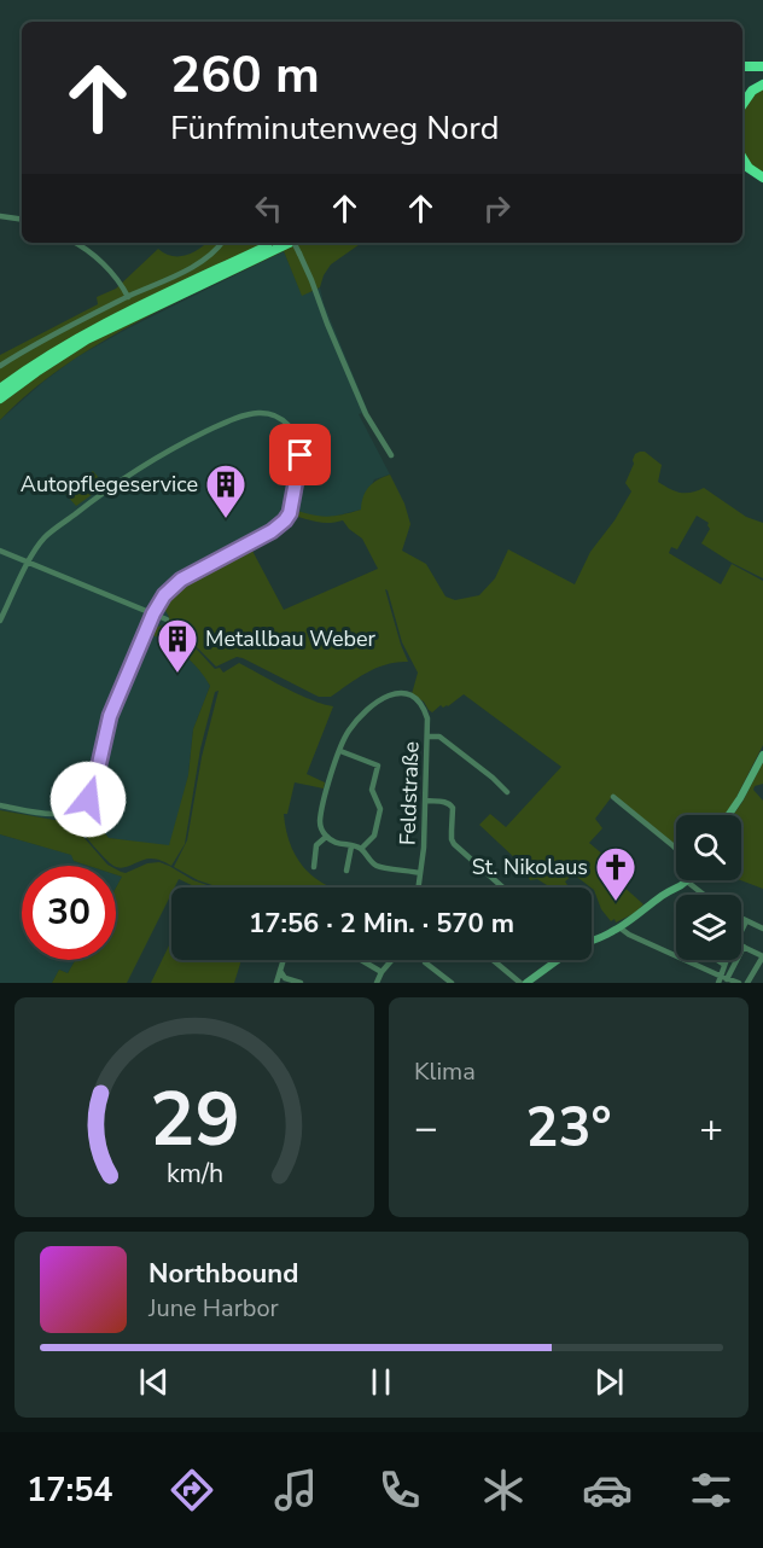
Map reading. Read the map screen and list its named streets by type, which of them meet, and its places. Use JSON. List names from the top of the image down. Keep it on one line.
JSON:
{"streets":{"street":["Feldstraße"]},"places":{"building":["Autopflegeservice","Metallbau Weber"],"church":["St. Nikolaus"]},"page":{"turn":["260 m","Fünfminutenweg Nord"],"limit":"30","trip":"17:56 · 2 Min. · 570 m","tile":"Klima","heat":["−","23°","+"],"song":["Northbound","June Harbor"],"tabs":"17:54","gauge":["29","km/h"]}}
